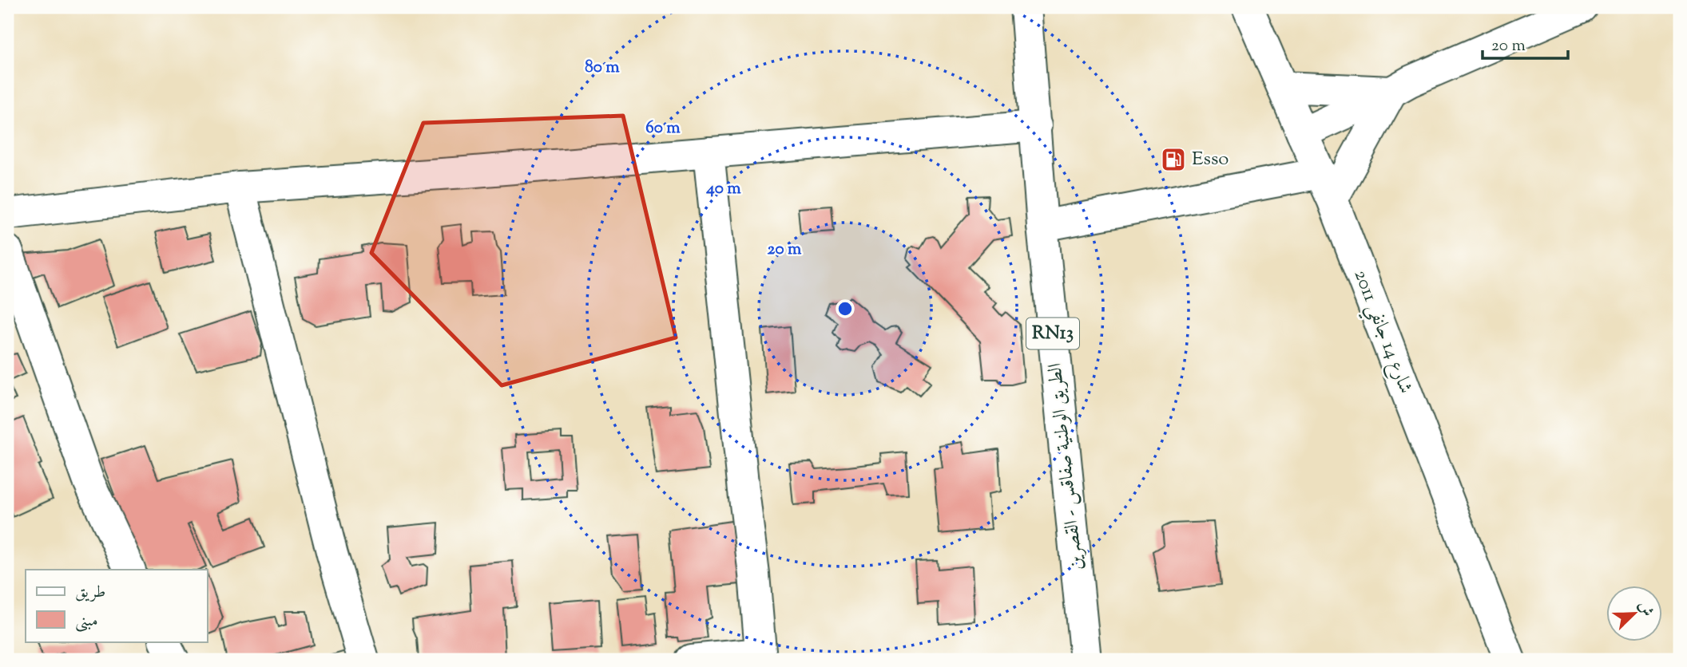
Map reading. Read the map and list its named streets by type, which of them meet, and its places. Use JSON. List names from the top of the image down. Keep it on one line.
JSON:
{"streets":{"street":["شارع 14 جانفي 2011","RN13","الطريق الوطنية صفاقس - القصرين"]},"places":{"fuel station":["Esso"]},"legend":["طريق","مبنى"],"scale_bar":"20 m","north":"top right","rings":["80 m","60 m","40 m","20 m"]}
